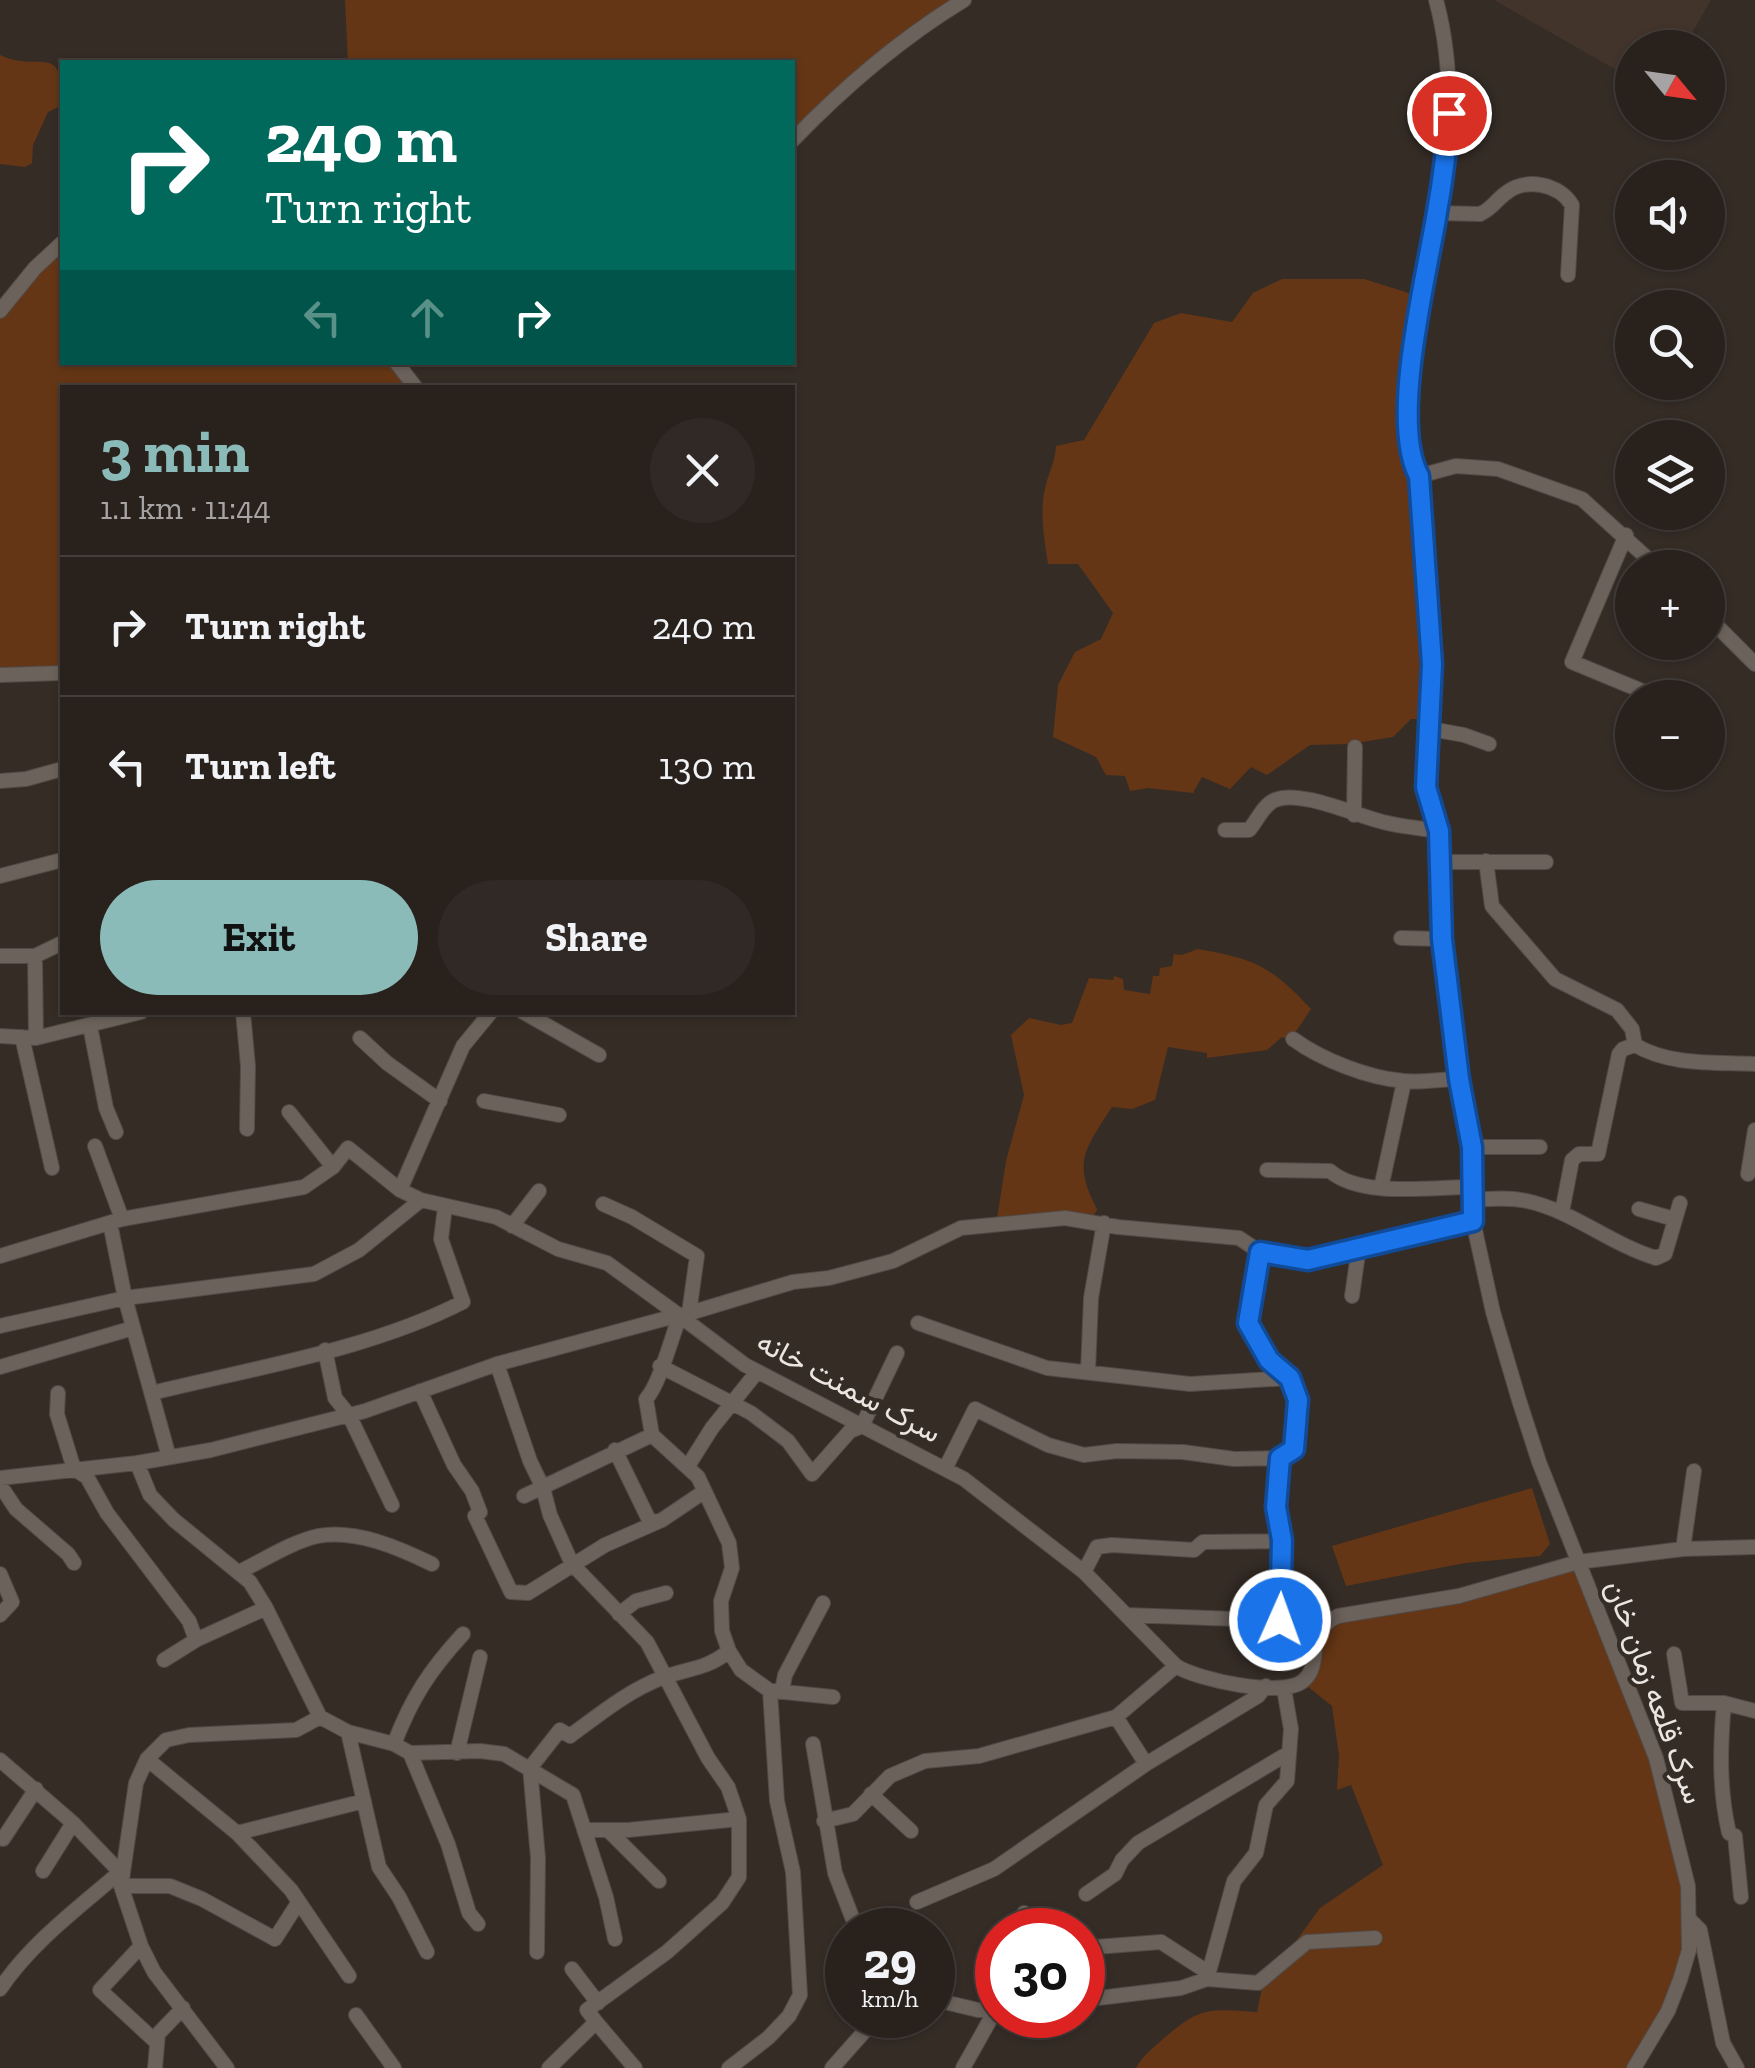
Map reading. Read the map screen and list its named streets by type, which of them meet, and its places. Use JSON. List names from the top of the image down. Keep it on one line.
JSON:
{"streets":{"street":["سرک سمنت خانه","سرک قلعه زمان خان"]},"north":"bottom right","page":{"map_buttons":["+","−"],"turn":["240 m","Turn right"],"heading":["3 min","1.1 km · 11:44"],"list":[{"name":"Turn right","value":"240 m"},{"name":"Turn left","value":"130 m"}],"buttons":["Exit","Share"],"speed":"29 km/h","limit":"30"}}
